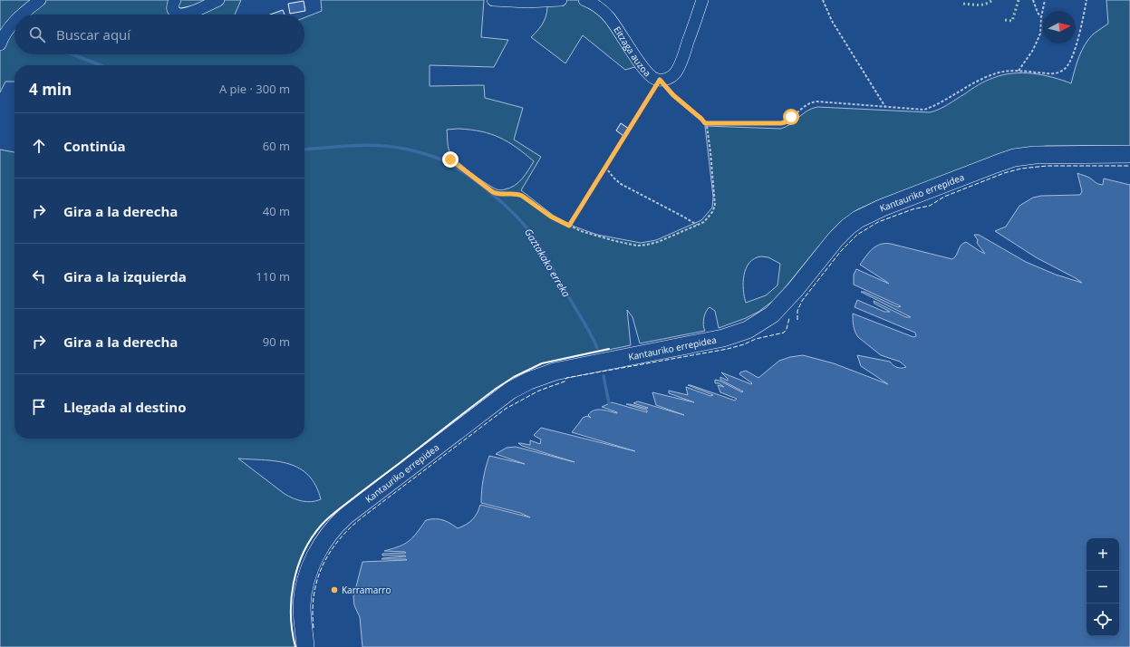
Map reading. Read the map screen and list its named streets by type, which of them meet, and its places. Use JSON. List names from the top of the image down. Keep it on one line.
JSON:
{"streets":{"highway":["Kantauriko errepidea"],"lane":["Eitzaga auzoa"]},"water":["Gaztakako erreka"],"places":["Karramarro"],"north":"right","page":{"search":"Buscar aquí","heading":["4 min","A pie · 300 m"],"list":[["Continúa","60 m"],["Gira a la derecha","40 m"],["Gira a la izquierda","110 m"],["Gira a la derecha","90 m"],"Llegada al destino"],"map_buttons":["+","−"]}}
